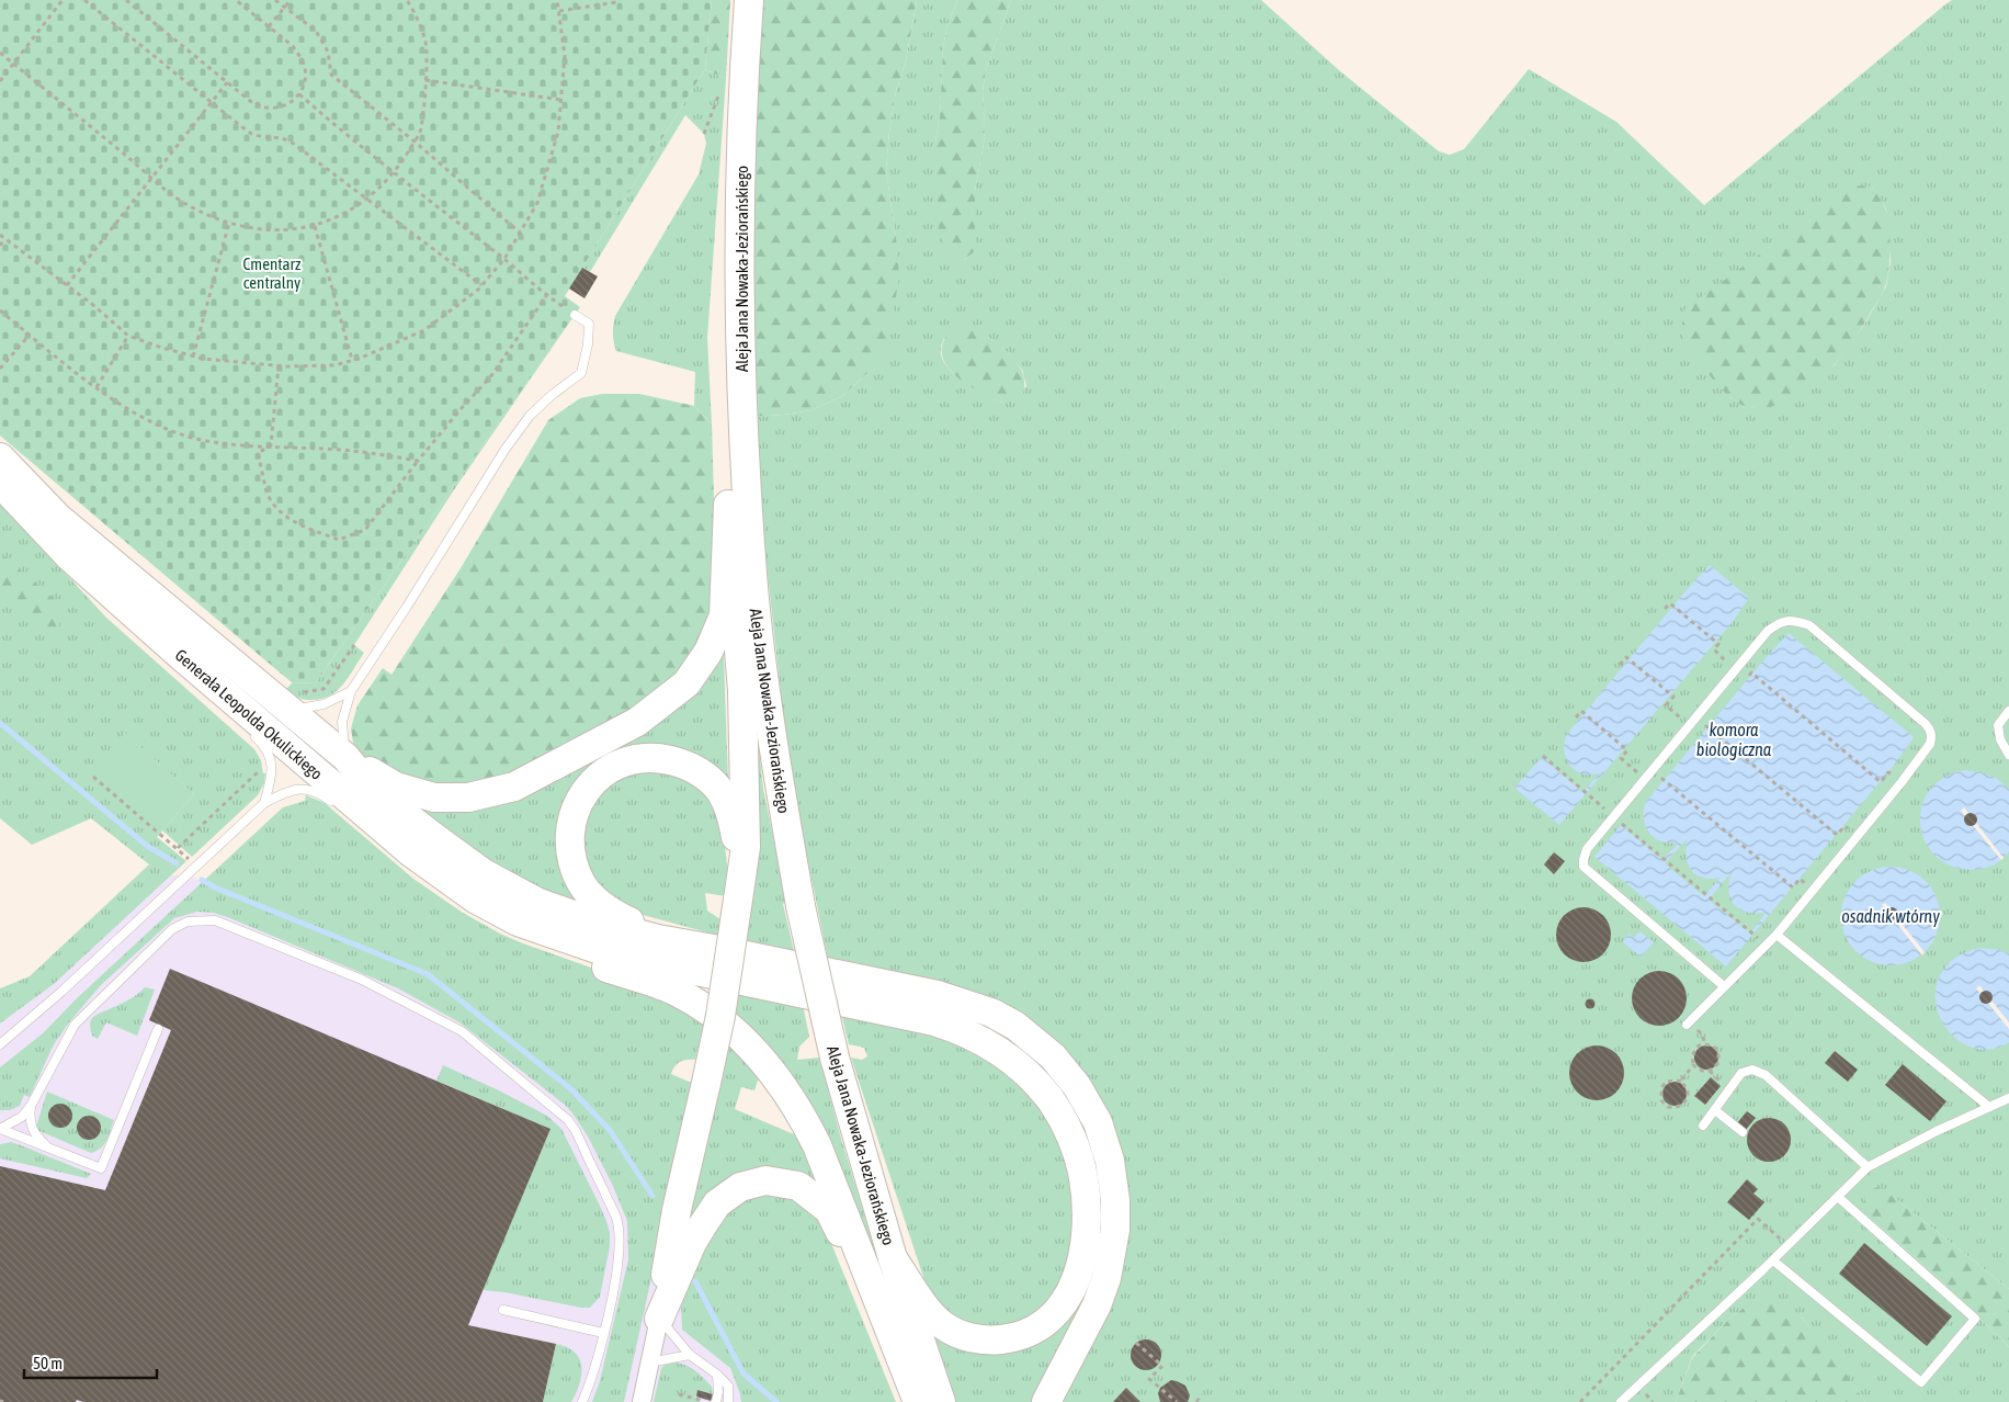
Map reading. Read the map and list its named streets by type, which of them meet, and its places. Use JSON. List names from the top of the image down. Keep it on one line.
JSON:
{"streets":{"main road":["Aleja Jana Nowaka-Jeziorańskiego","Generała Leopolda Okulickiego"]},"water":["komora biologiczna","osadnik wtórny"],"parks":["Cmentarz centralny"],"scale_bar":"50 m"}
